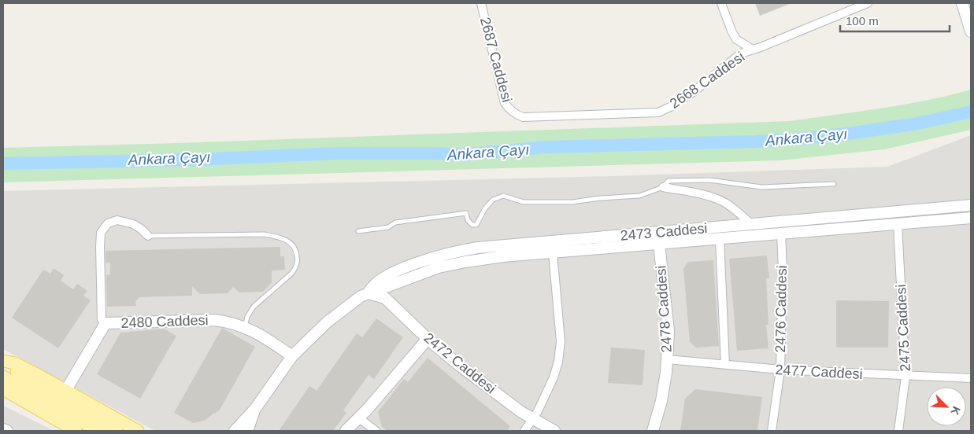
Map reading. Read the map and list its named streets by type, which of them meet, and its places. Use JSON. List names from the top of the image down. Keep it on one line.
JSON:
{"streets":{"street":["2687 Caddesi","2668 Caddesi","2473 Caddesi","2478 Caddesi","2476 Caddesi","2480 Caddesi","2475 Caddesi","2472 Caddesi","2477 Caddesi"]},"crossings":[["2687 Caddesi","2668 Caddesi"],["2473 Caddesi","2478 Caddesi"],["2473 Caddesi","2476 Caddesi"],["2473 Caddesi","2480 Caddesi"],["2473 Caddesi","2475 Caddesi"],["2473 Caddesi","2472 Caddesi"],["2478 Caddesi","2477 Caddesi"],["2476 Caddesi","2477 Caddesi"],["2475 Caddesi","2477 Caddesi"]],"water":["Ankara Çayı"],"scale_bar":"100 m","north":"bottom right"}
